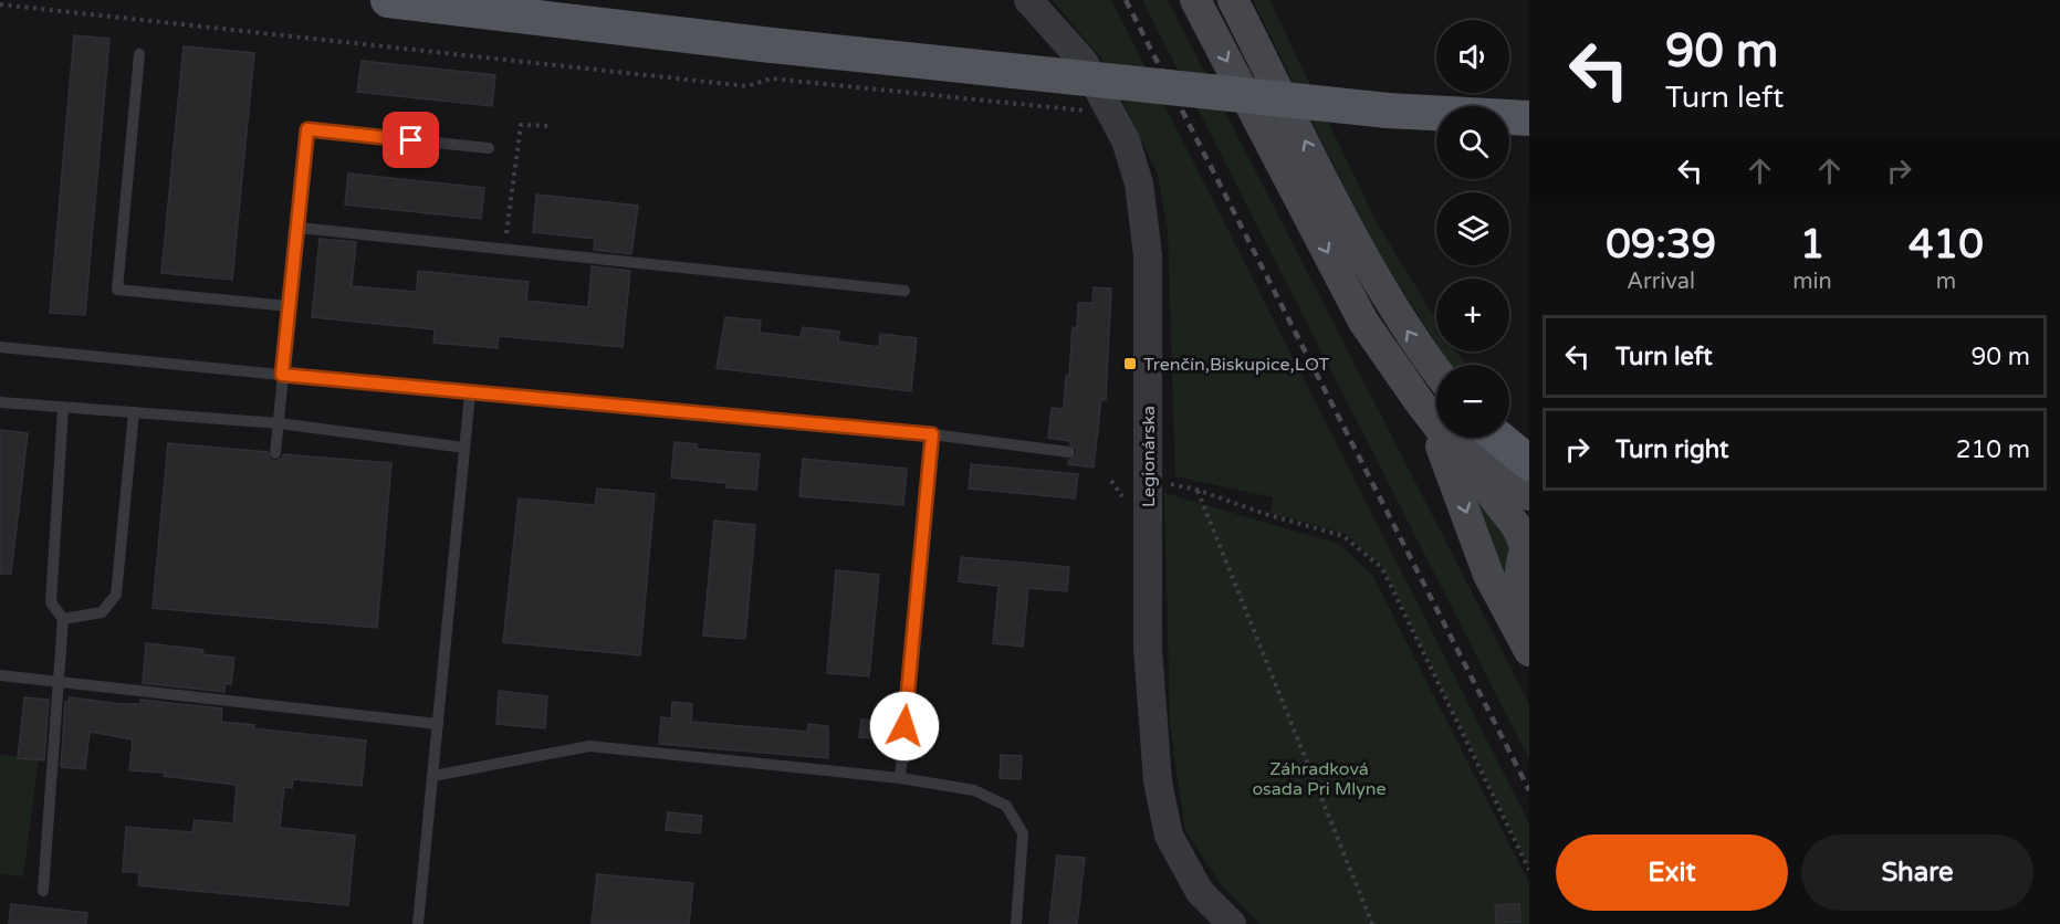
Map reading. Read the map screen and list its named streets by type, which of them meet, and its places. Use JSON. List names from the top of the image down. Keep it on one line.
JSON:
{"streets":{"street":["Legionárska"]},"parks":["Záhradková osada Pri Mlyne"],"places":{"transit":["Trenčín,Biskupice,LOT"]},"page":{"turn":["90 m","Turn left"],"map_buttons":["+","−"],"eta":["09:39","Arrival","1","min","410","m"],"list":[{"name":"Turn left","value":"90 m"},{"name":"Turn right","value":"210 m"}],"buttons":["Exit","Share"]}}
